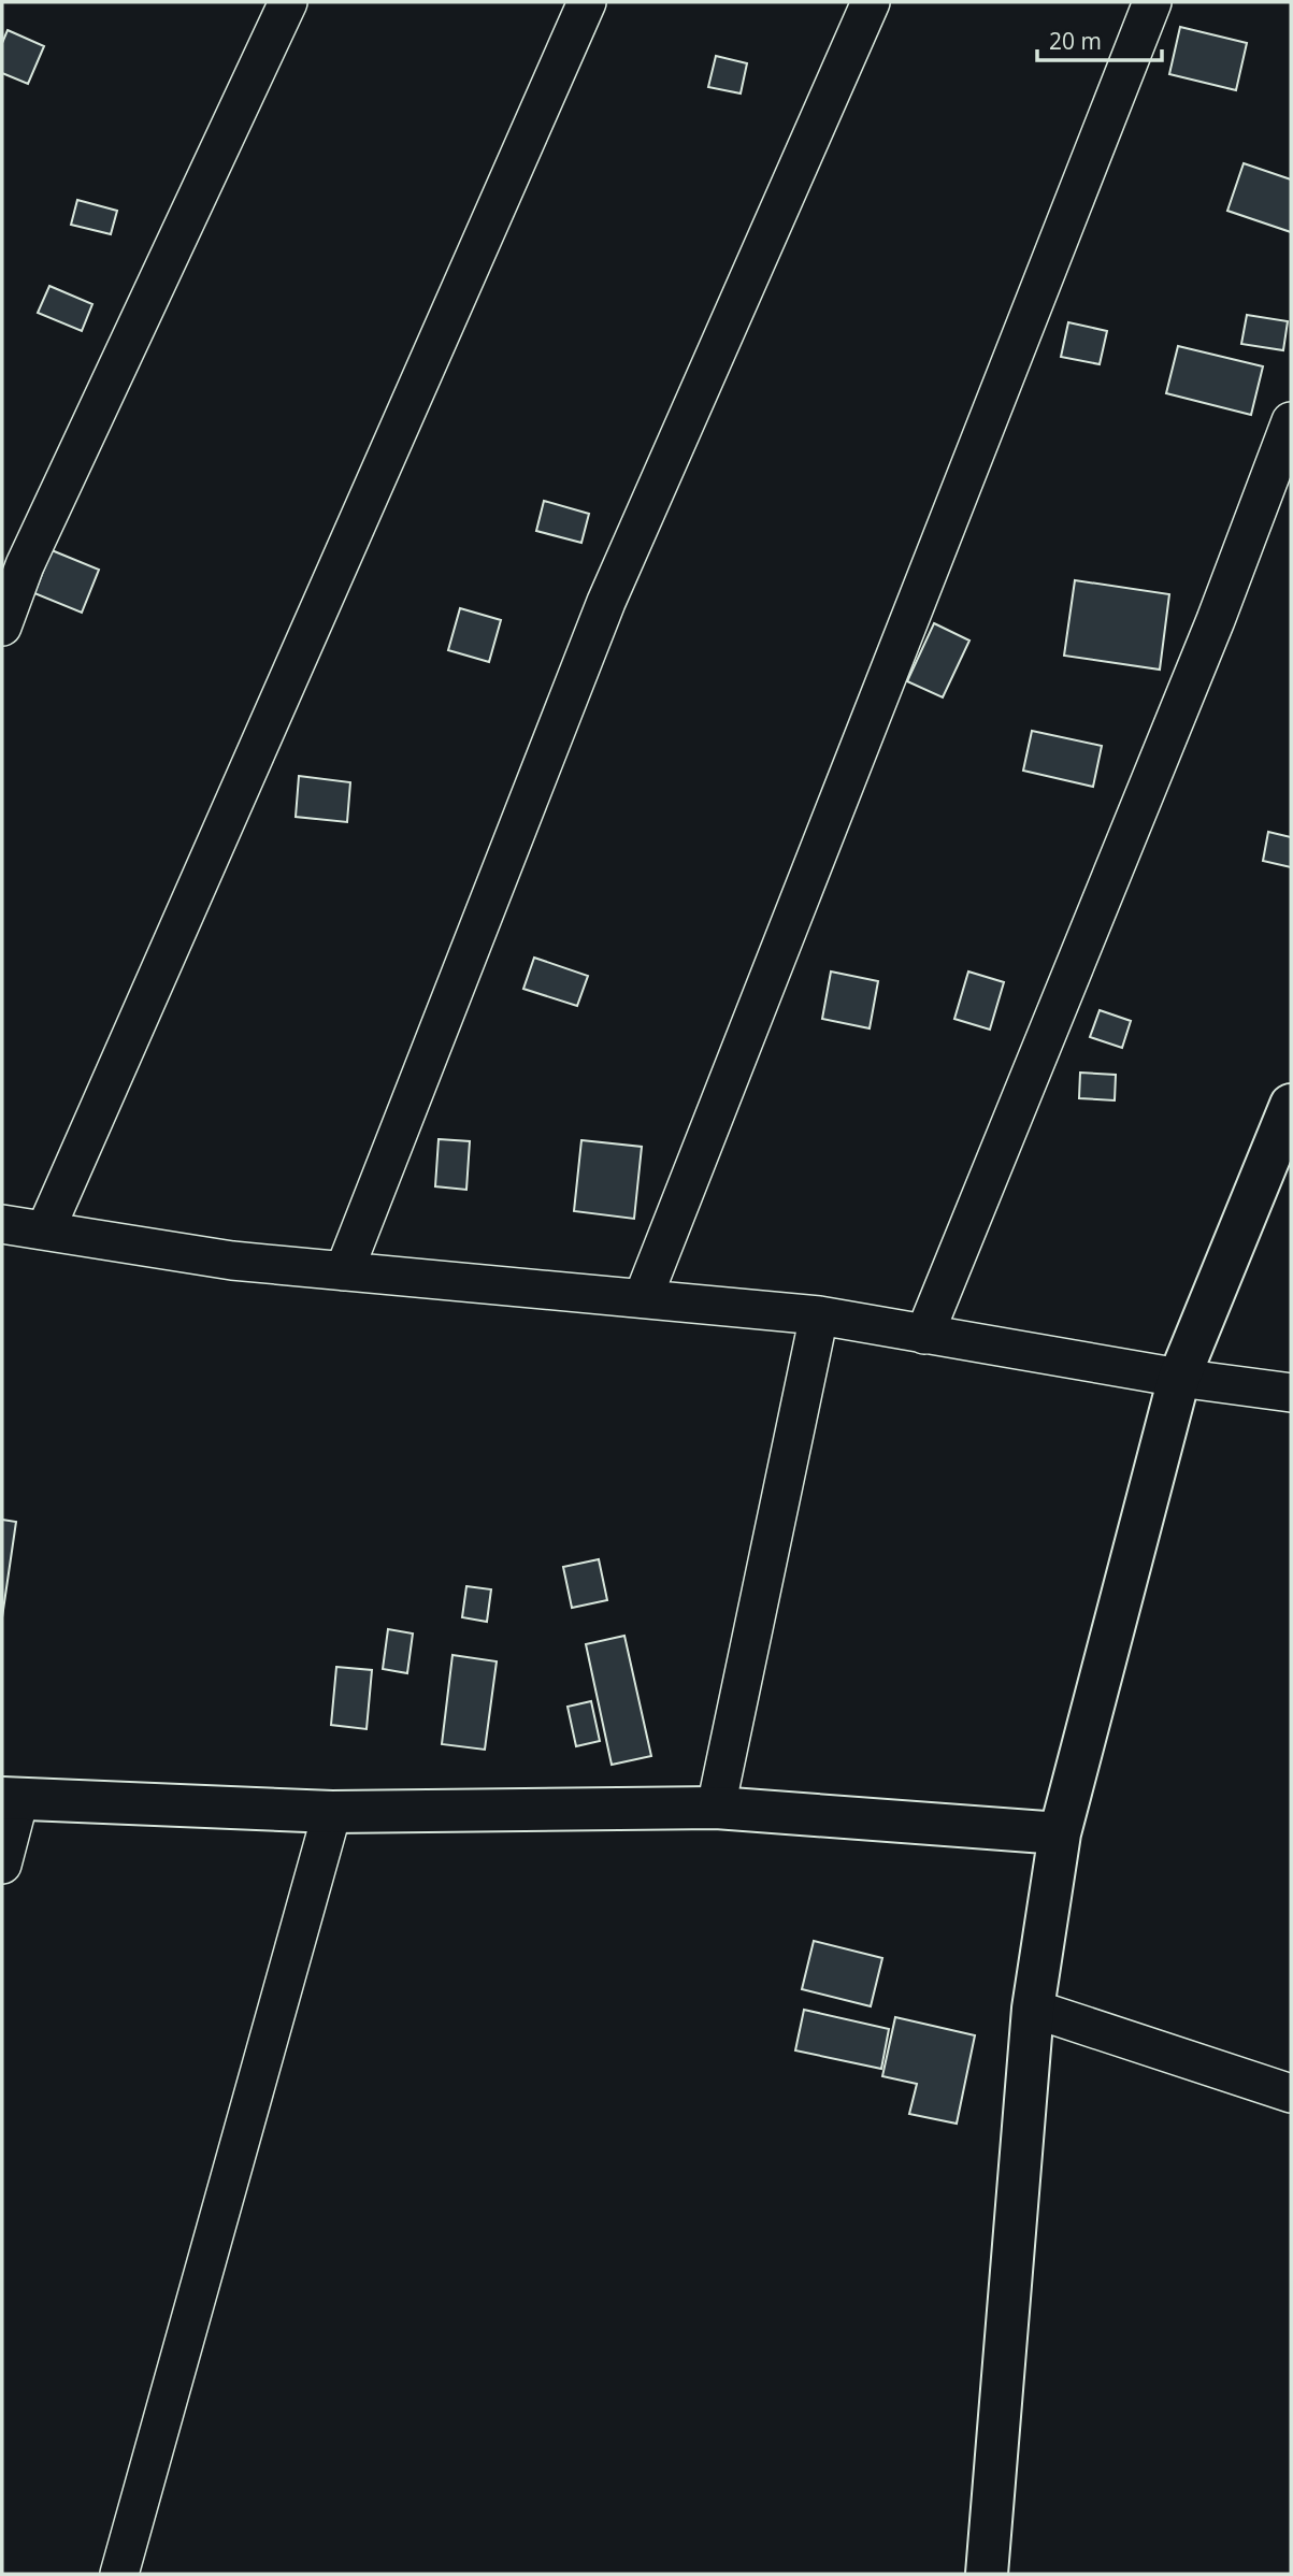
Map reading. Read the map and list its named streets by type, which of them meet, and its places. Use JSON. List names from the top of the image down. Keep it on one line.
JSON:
{"scale_bar":"20 m"}
